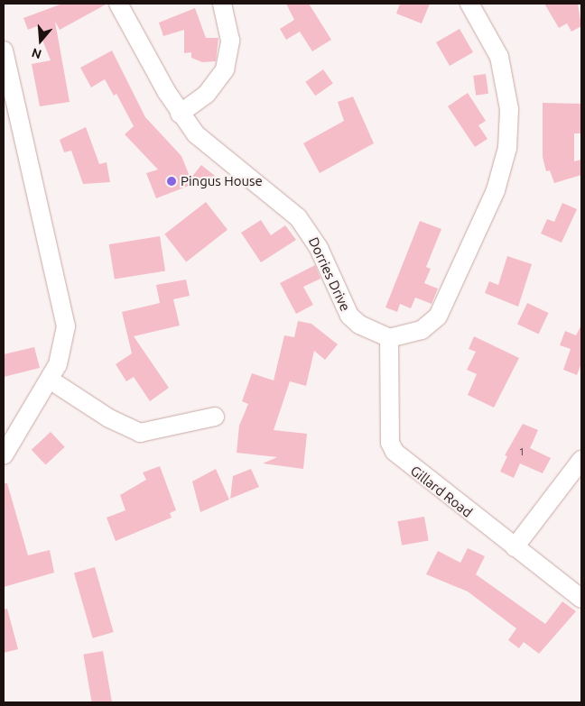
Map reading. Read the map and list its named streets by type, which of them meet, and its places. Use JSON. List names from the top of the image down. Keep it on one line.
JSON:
{"streets":{"street":["Dorries Drive","Gillard Road"]},"crossings":[["Dorries Drive","Gillard Road"]],"places":["Pingus House"],"house_numbers":["1"],"north":"bottom"}
